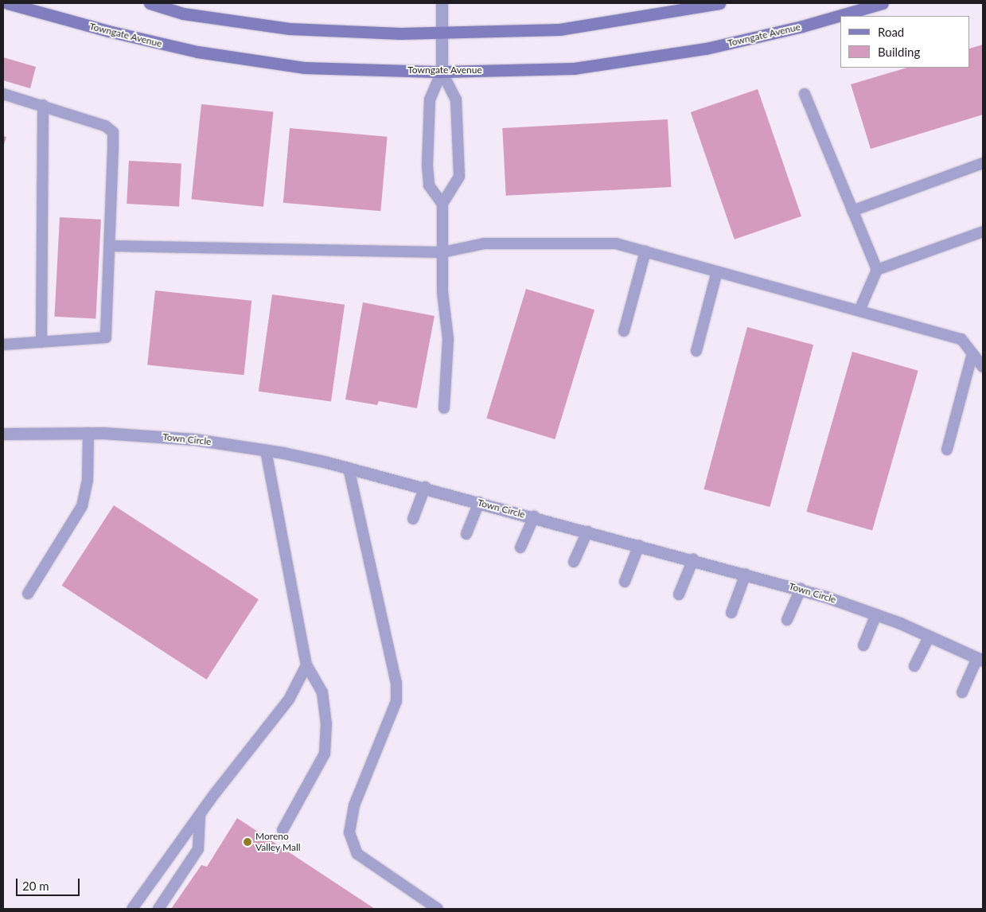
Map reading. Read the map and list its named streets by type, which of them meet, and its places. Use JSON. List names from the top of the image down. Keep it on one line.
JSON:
{"streets":{"main road":["Towngate Avenue"],"street":["Town Circle"]},"places":["Moreno Valley Mall"],"legend":["Road","Building"],"scale_bar":"20 m"}
